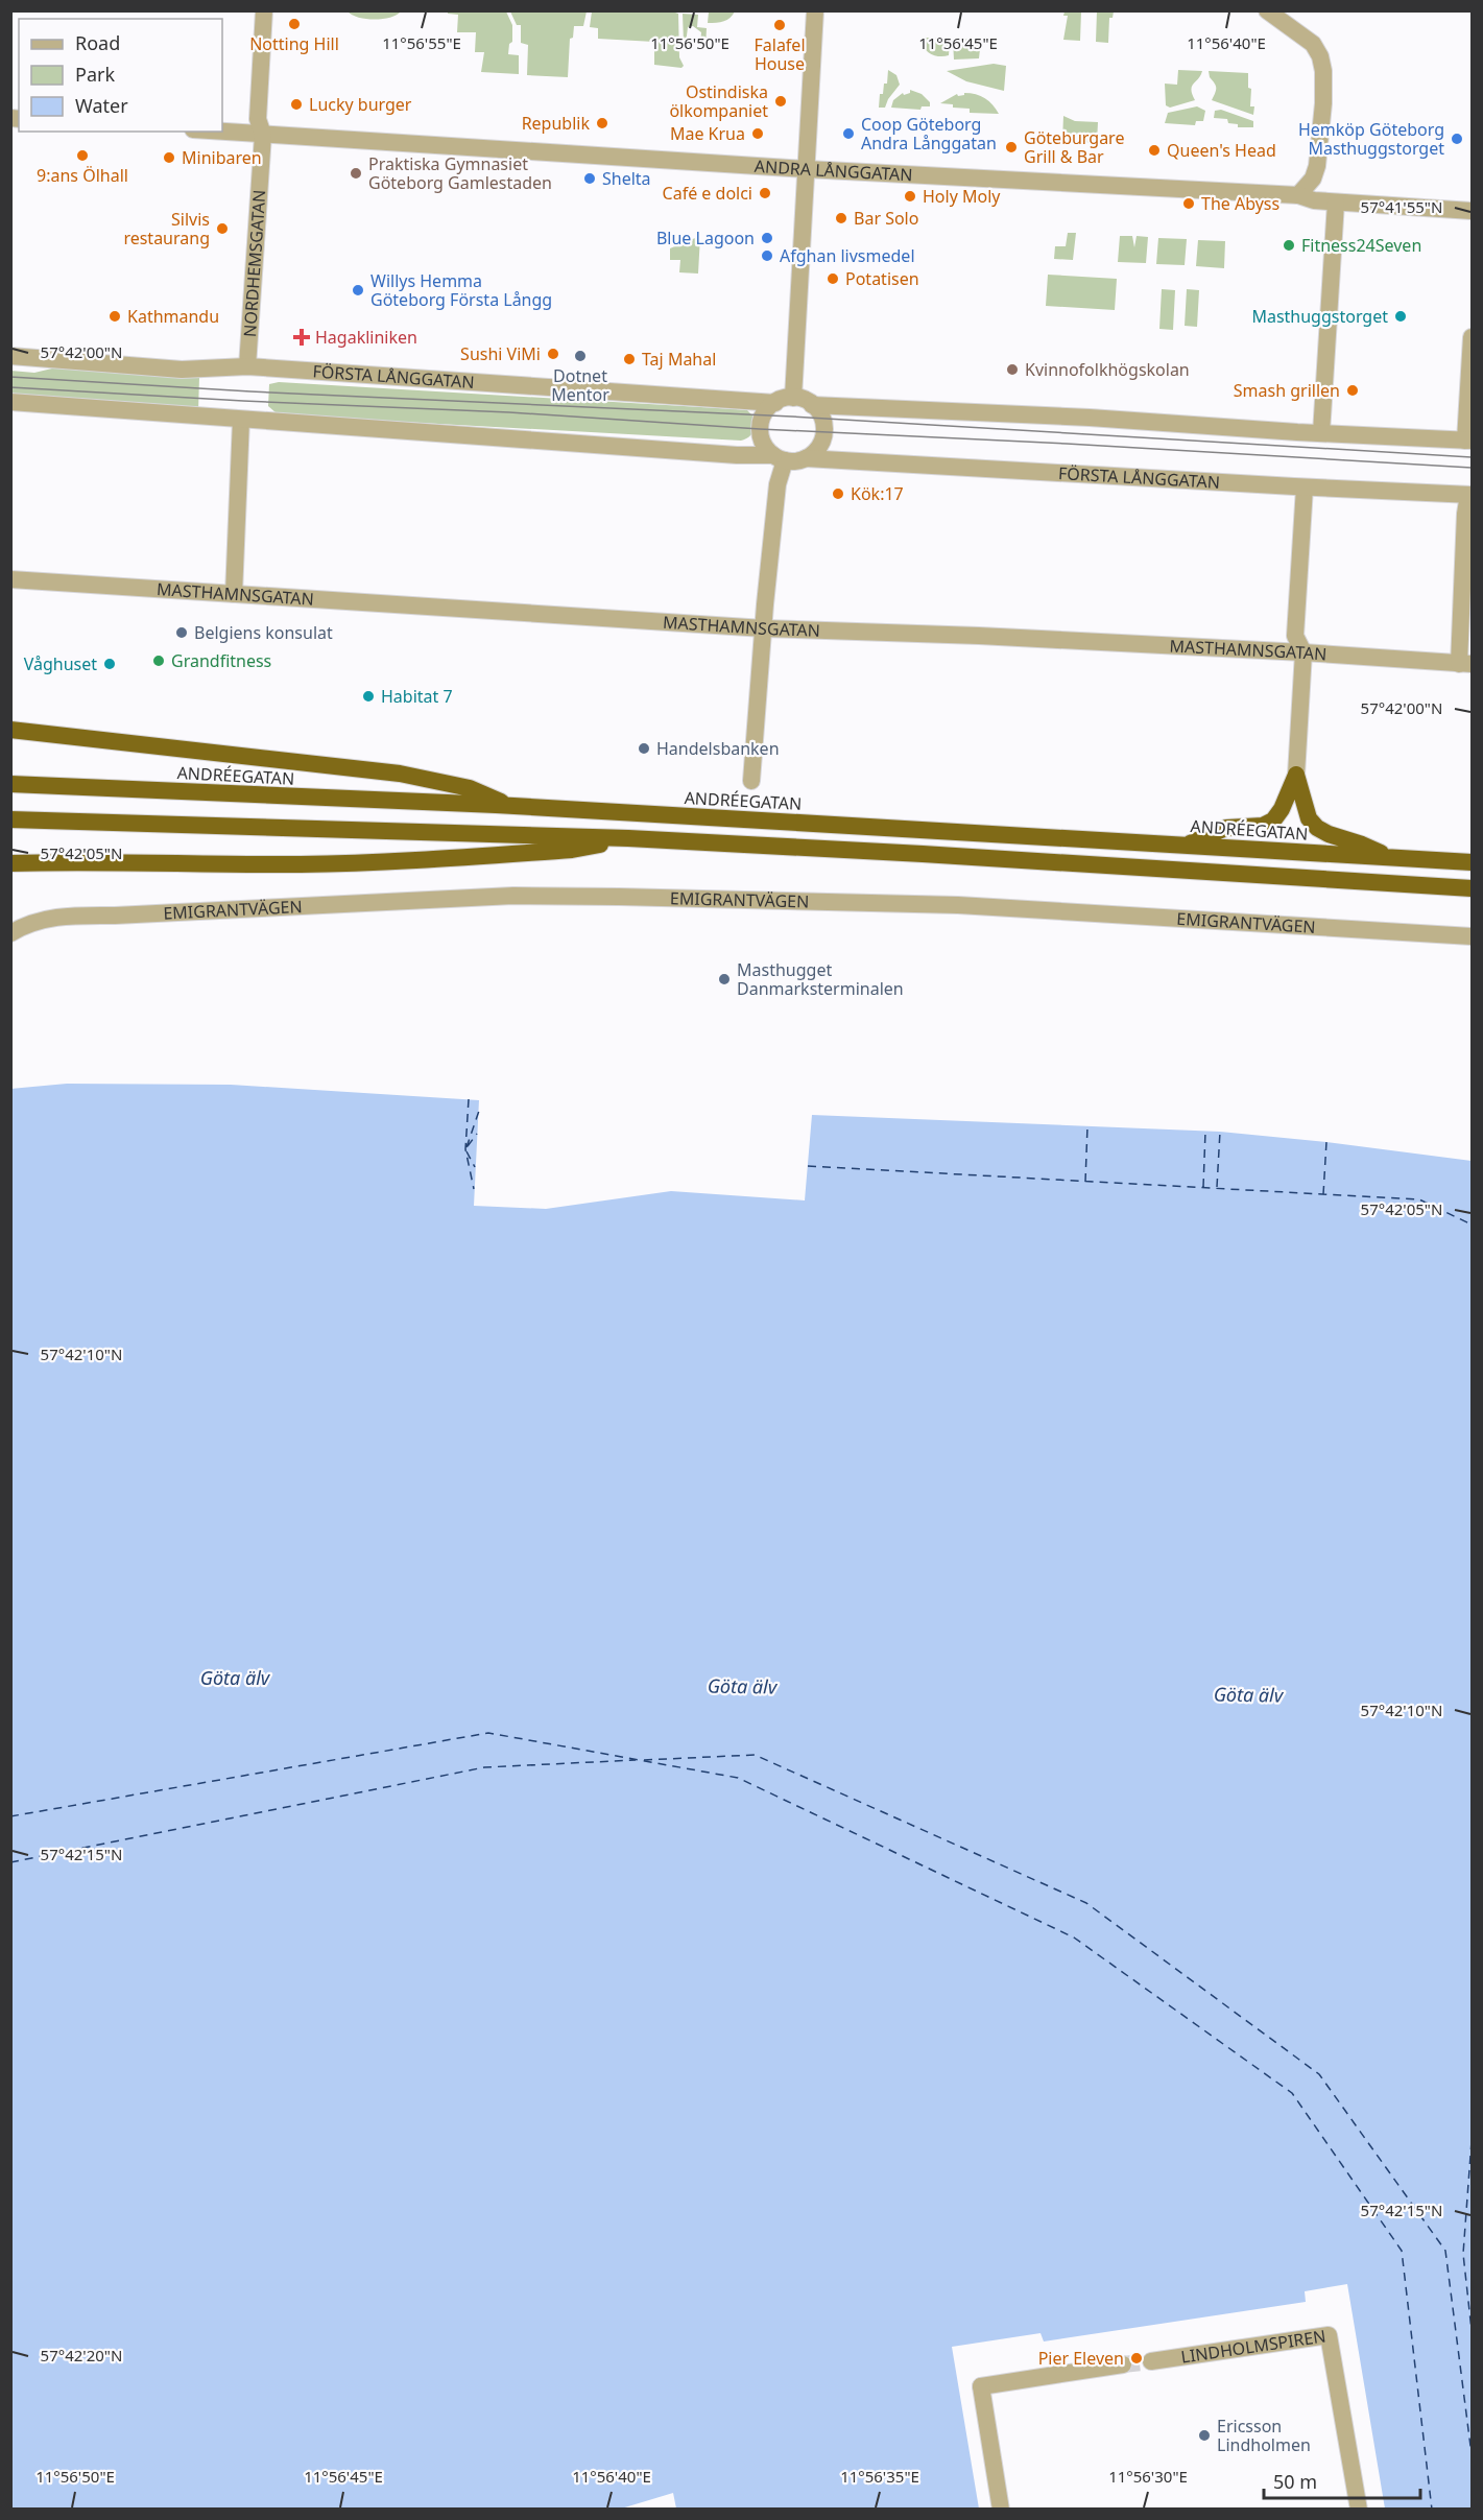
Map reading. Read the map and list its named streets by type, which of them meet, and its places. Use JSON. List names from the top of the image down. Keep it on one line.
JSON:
{"streets":{"highway":["ANDRÉEGATAN"],"street":["ANDRA LÅNGGATAN","NORDHEMSGATAN","FÖRSTA LÅNGGATAN","MASTHAMNSGATAN","EMIGRANTVÄGEN","LINDHOLMSPIREN"]},"crossings":[["ANDRA LÅNGGATAN","NORDHEMSGATAN"],["NORDHEMSGATAN","FÖRSTA LÅNGGATAN"]],"water":["Göta älv"],"places":{"other":["Notting Hill","Falafel House","Ostindiska ölkompaniet","Lucky burger","Republik","Mae Krua","Coop Göteborg Andra Långgatan","Hemköp Göteborg Masthuggstorget","Göteburgare Grill & Bar","Queen's Head","9:ans Ölhall","Minibaren","Praktiska Gymnasiet Göteborg Gamlestaden","Shelta","Café e dolci","Holy Moly","The Abyss","Bar Solo","Silvis restaurang","Blue Lagoon","Fitness24Seven","Afghan livsmedel","Potatisen","Willys Hemma Göteborg Första Långg","Kathmandu","Masthuggstorget","Sushi ViMi","Dotnet Mentor","Taj Mahal","Kvinnofolkhögskolan","Smash grillen","Kök:17","Belgiens konsulat","Grandfitness","Våghuset","Habitat 7","Handelsbanken","Masthugget Danmarksterminalen","Pier Eleven","Ericsson Lindholmen"],"health":["Hagakliniken"]},"legend":["Road","Park","Water"],"scale_bar":"50 m","coordinates":["11°56'55\"E","11°56'50\"E","11°56'45\"E","11°56'40\"E","57°41'55\"N","57°42'00\"N","57°42'05\"N","57°42'10\"N","57°42'15\"N","57°42'20\"N","11°56'35\"E","11°56'30\"E"]}
